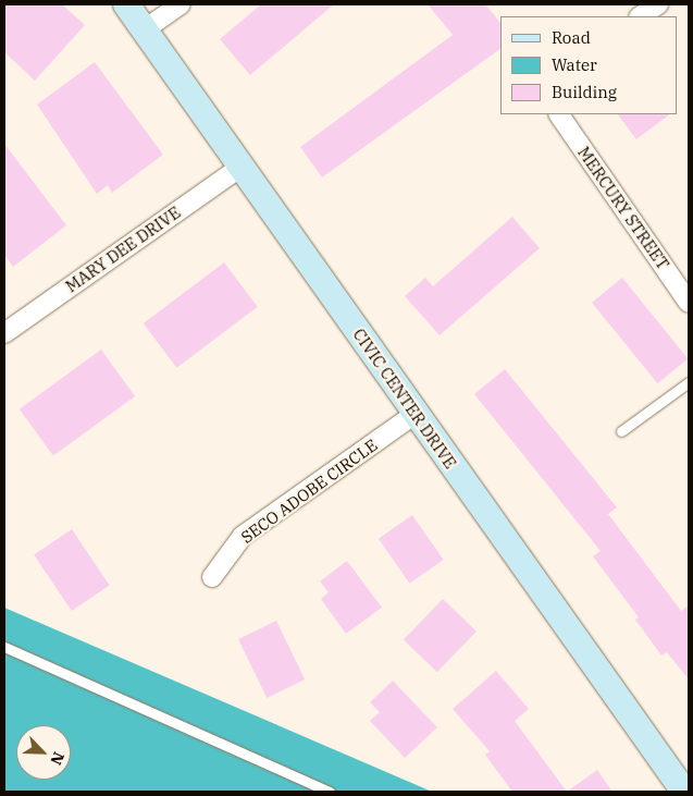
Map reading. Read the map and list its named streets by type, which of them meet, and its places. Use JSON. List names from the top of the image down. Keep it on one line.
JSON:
{"streets":{"street":["MERCURY STREET","MARY DEE DRIVE","CIVIC CENTER DRIVE","SECO ADOBE CIRCLE"]},"crossings":[["MARY DEE DRIVE","CIVIC CENTER DRIVE"],["CIVIC CENTER DRIVE","SECO ADOBE CIRCLE"]],"legend":["Road","Water","Building"],"north":"bottom right"}
